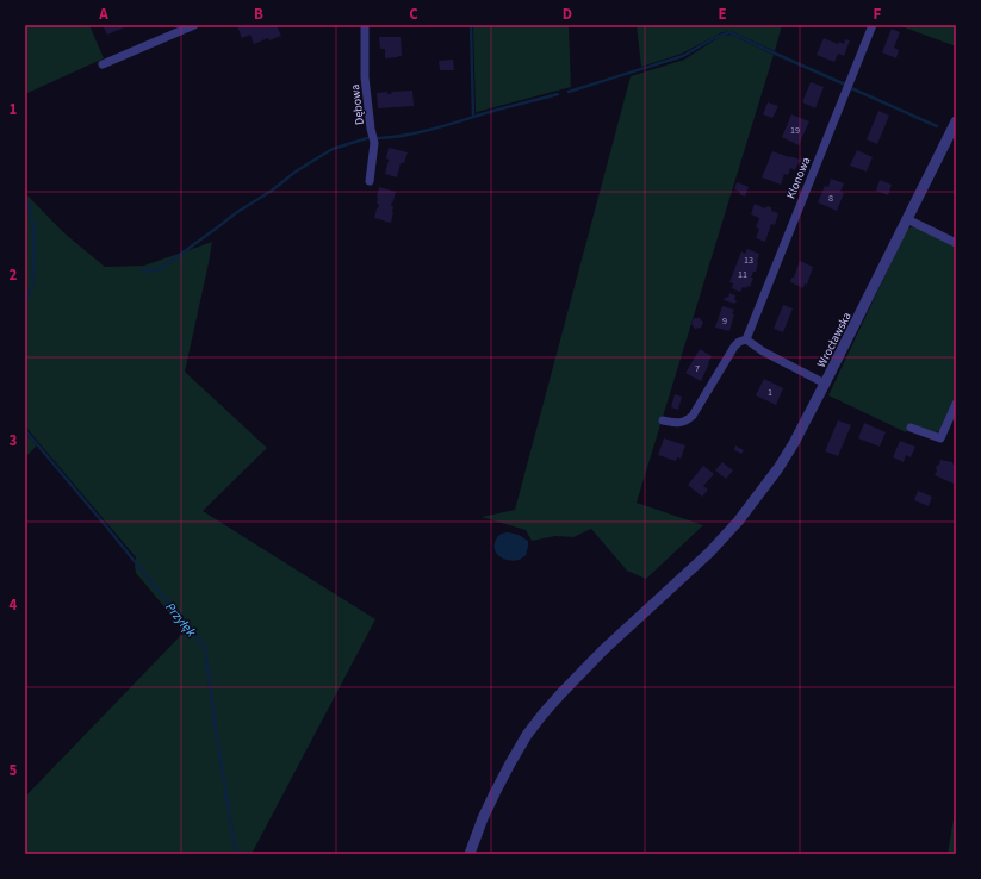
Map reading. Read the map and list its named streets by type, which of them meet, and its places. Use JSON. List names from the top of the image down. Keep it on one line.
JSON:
{"streets":{"street":["Dębowa","Klonowa","Wrocławska"]},"water":["Przyłęk"],"house_numbers":["19","8","13","11","9","7","1"],"grid":{"columns":["A","B","C","D","E","F"],"rows":["1","2","3","4","5"]}}
